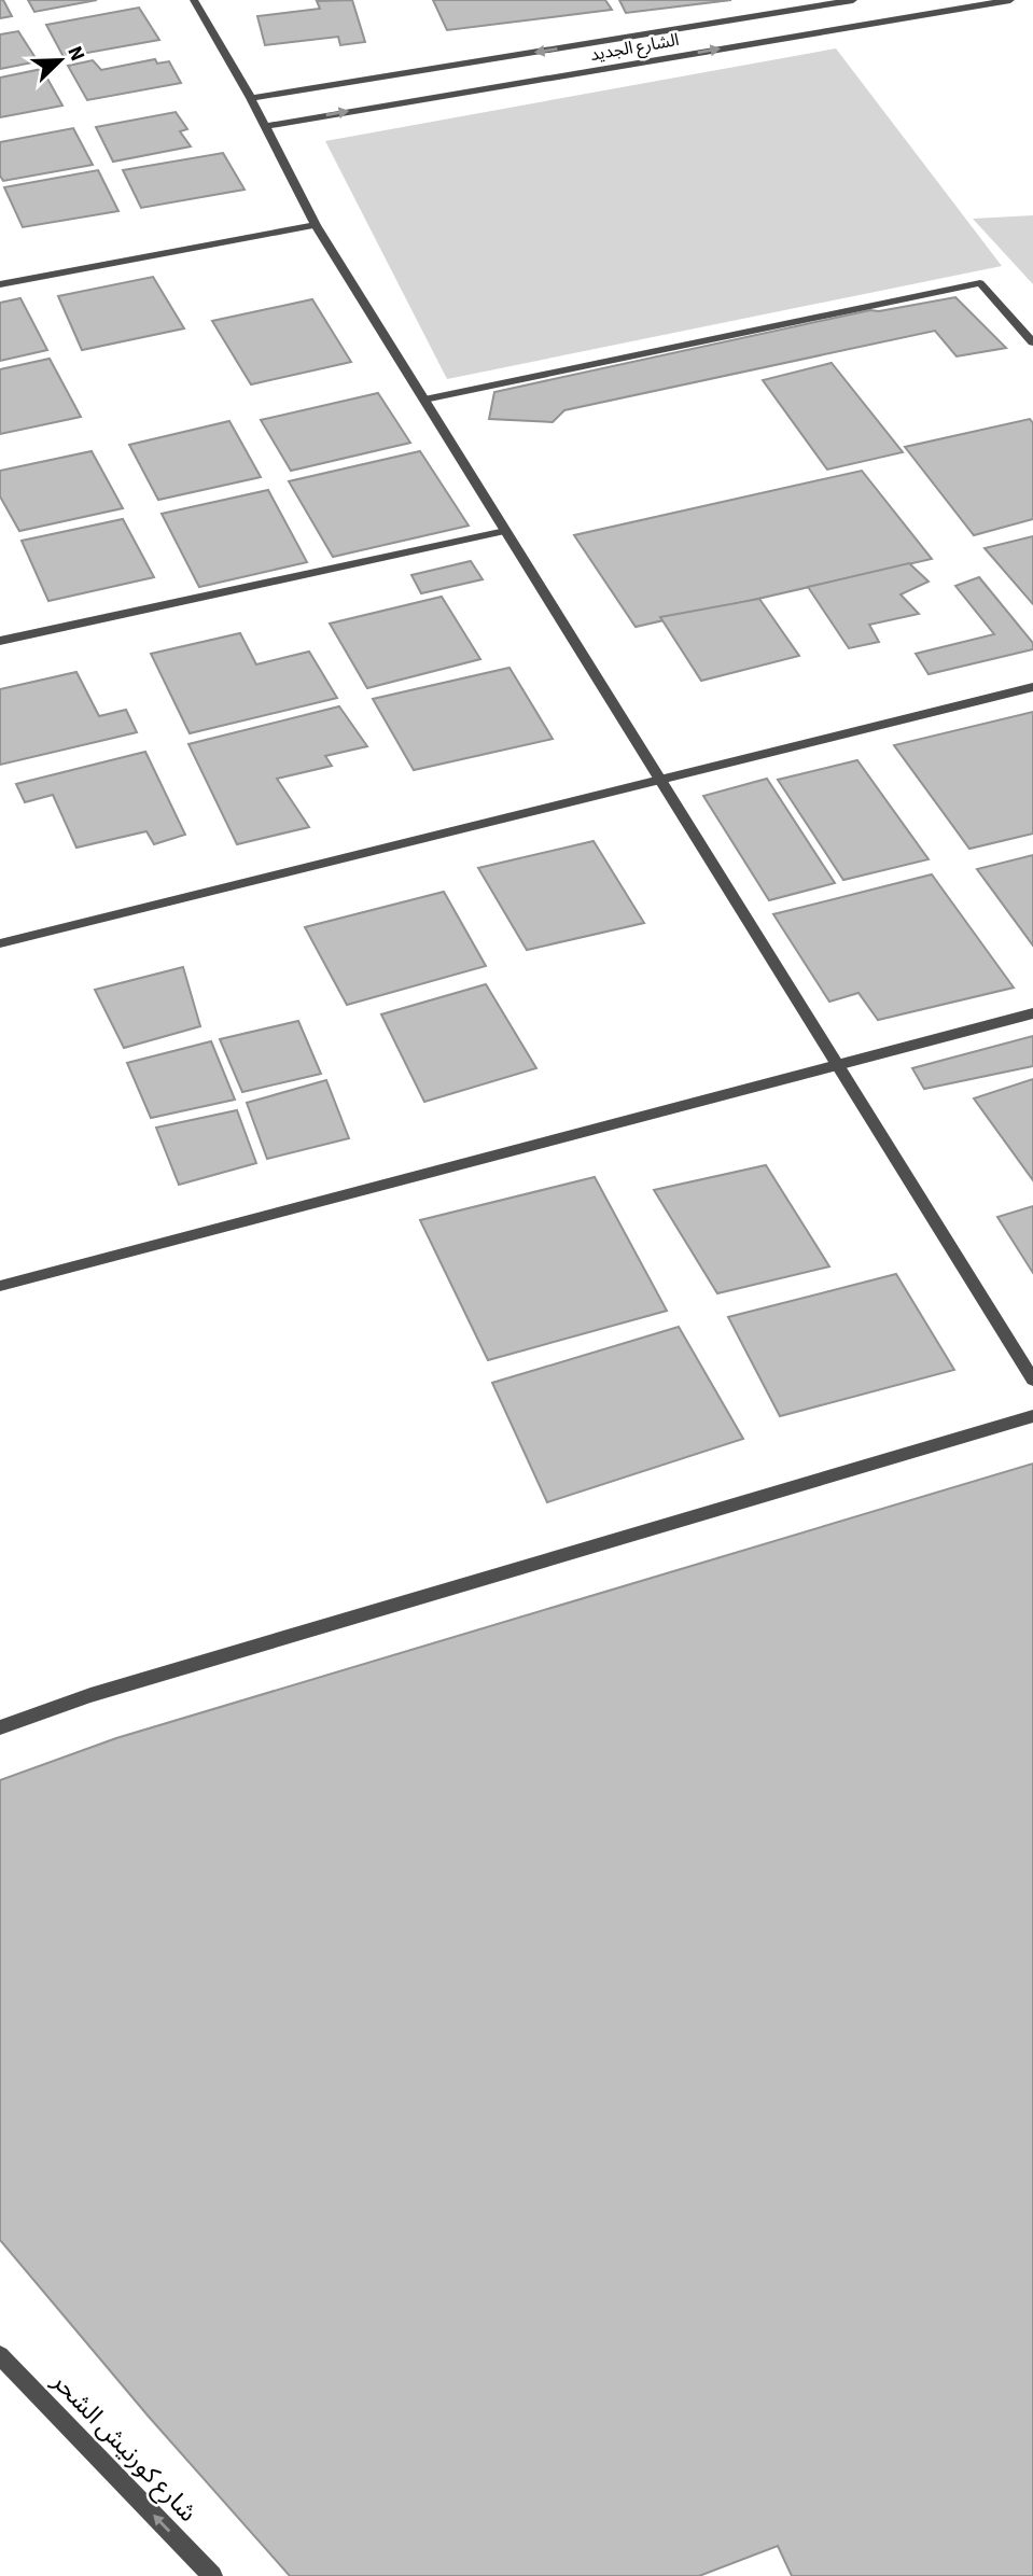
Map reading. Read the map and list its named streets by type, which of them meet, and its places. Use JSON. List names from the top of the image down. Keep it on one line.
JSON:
{"streets":{"street":["الشارع الجديد","شارع كورنيش الشحر"]},"one_way":["شارع كورنيش الشحر"],"north":"top right"}
